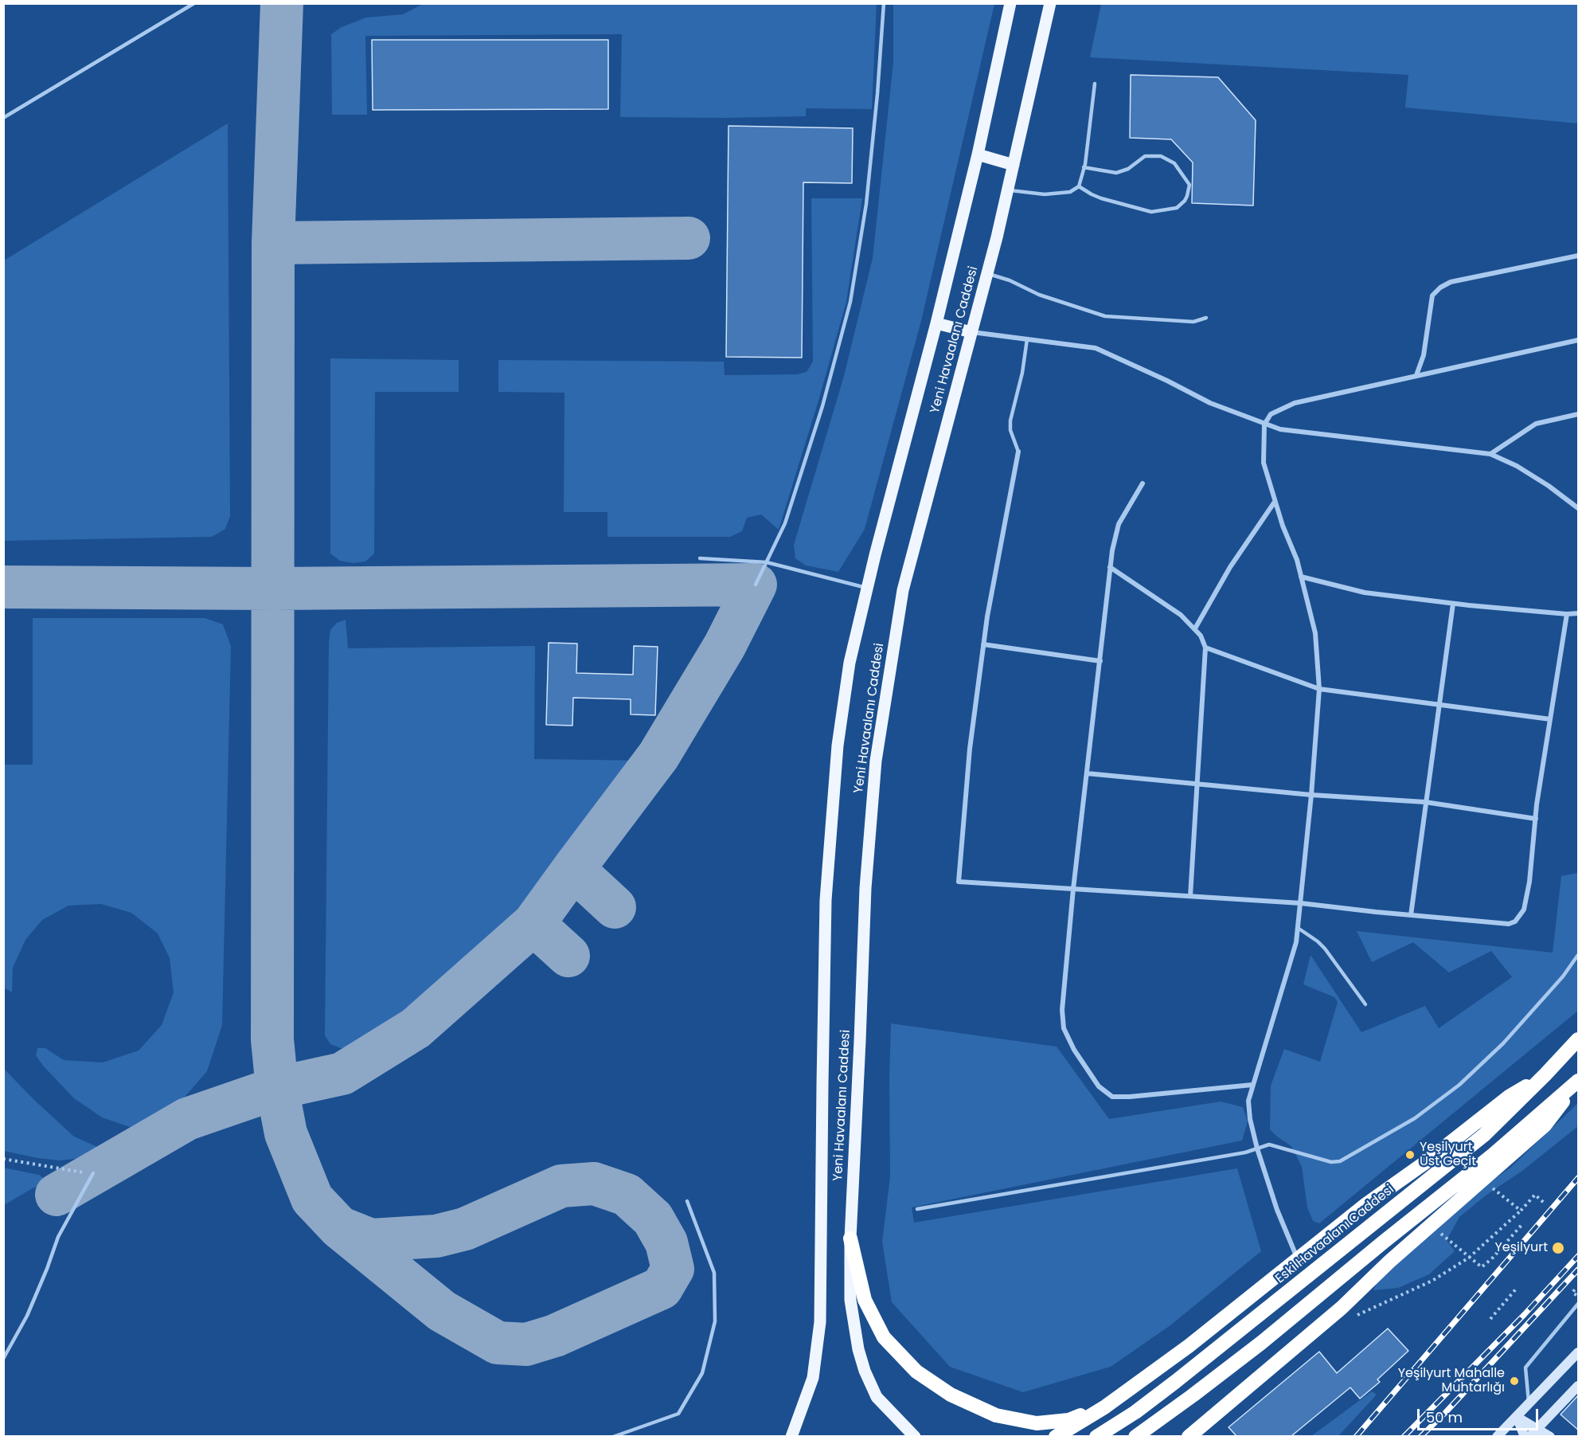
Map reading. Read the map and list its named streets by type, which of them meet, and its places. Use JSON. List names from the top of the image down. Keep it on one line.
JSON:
{"streets":{"highway":["Eski Havaalanı Caddesi"],"main road":["Yeni Havaalanı Caddesi"]},"places":["Yeşilyurt Üst Geçit","Yeşilyurt","Yeşilyurt Mahalle Muhtarlığı"],"scale_bar":"50 m"}
